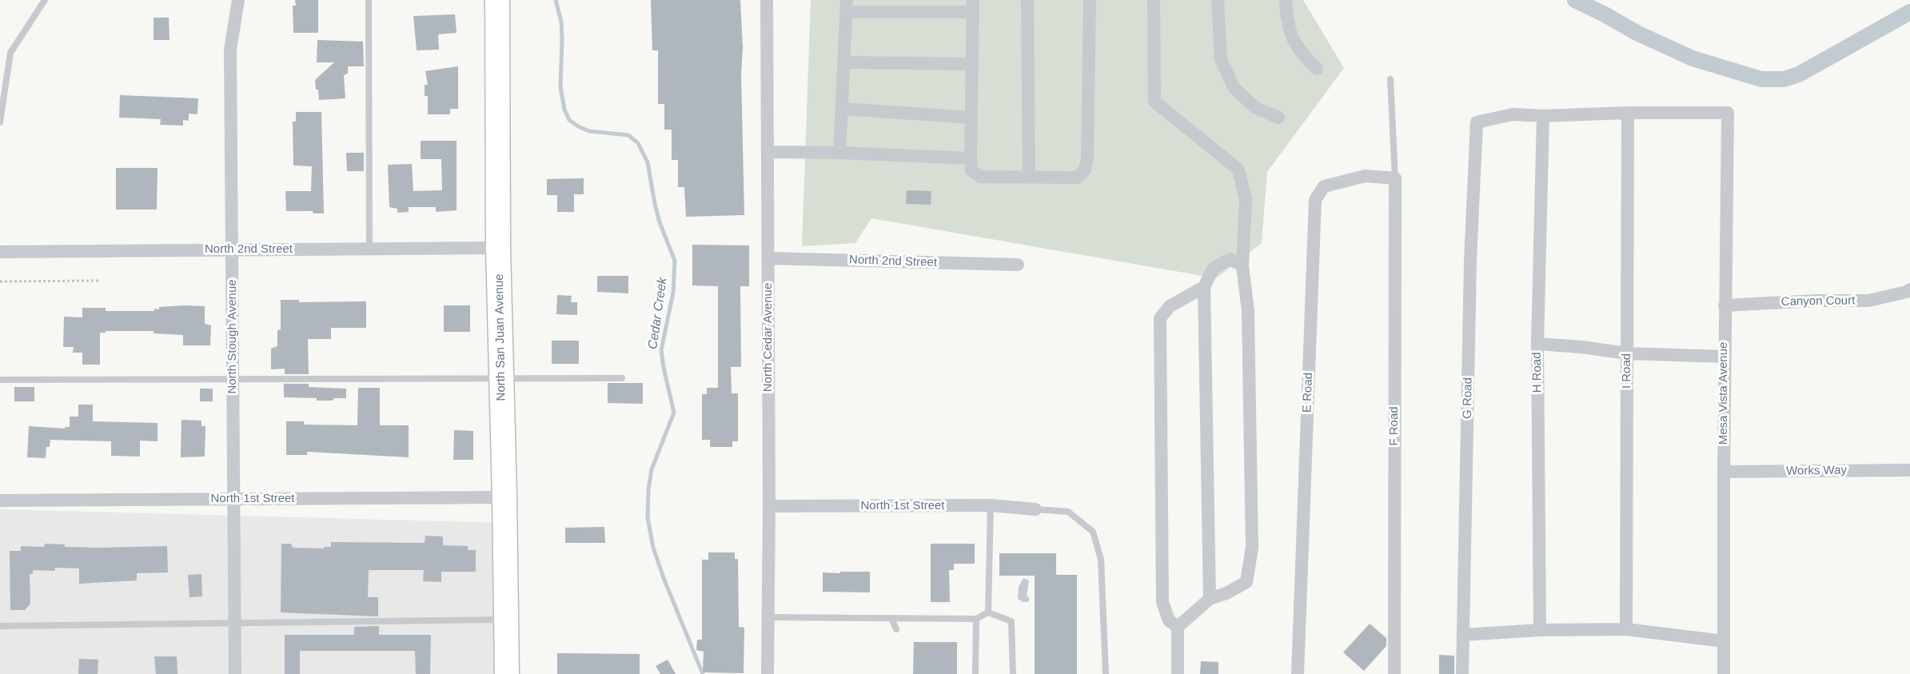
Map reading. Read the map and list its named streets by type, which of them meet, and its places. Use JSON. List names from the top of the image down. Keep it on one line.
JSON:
{"streets":{"highway":["North San Juan Avenue"],"street":["North 2nd Street","Canyon Court","North Stough Avenue","North Cedar Avenue","I Road","H Road","E Road","Mesa Vista Avenue","G Road","F Road","Works Way","North 1st Street"]},"crossings":[["North 2nd Street","North Stough Avenue"],["North 2nd Street","North San Juan Avenue"],["North 2nd Street","North Cedar Avenue"],["Canyon Court","Mesa Vista Avenue"],["North Stough Avenue","North 1st Street"],["North San Juan Avenue","North 1st Street"],["North Cedar Avenue","North 1st Street"],["I Road","Mesa Vista Avenue"],["H Road","G Road"],["E Road","F Road"],["Mesa Vista Avenue","Works Way"]],"water":["Cedar Creek"]}
